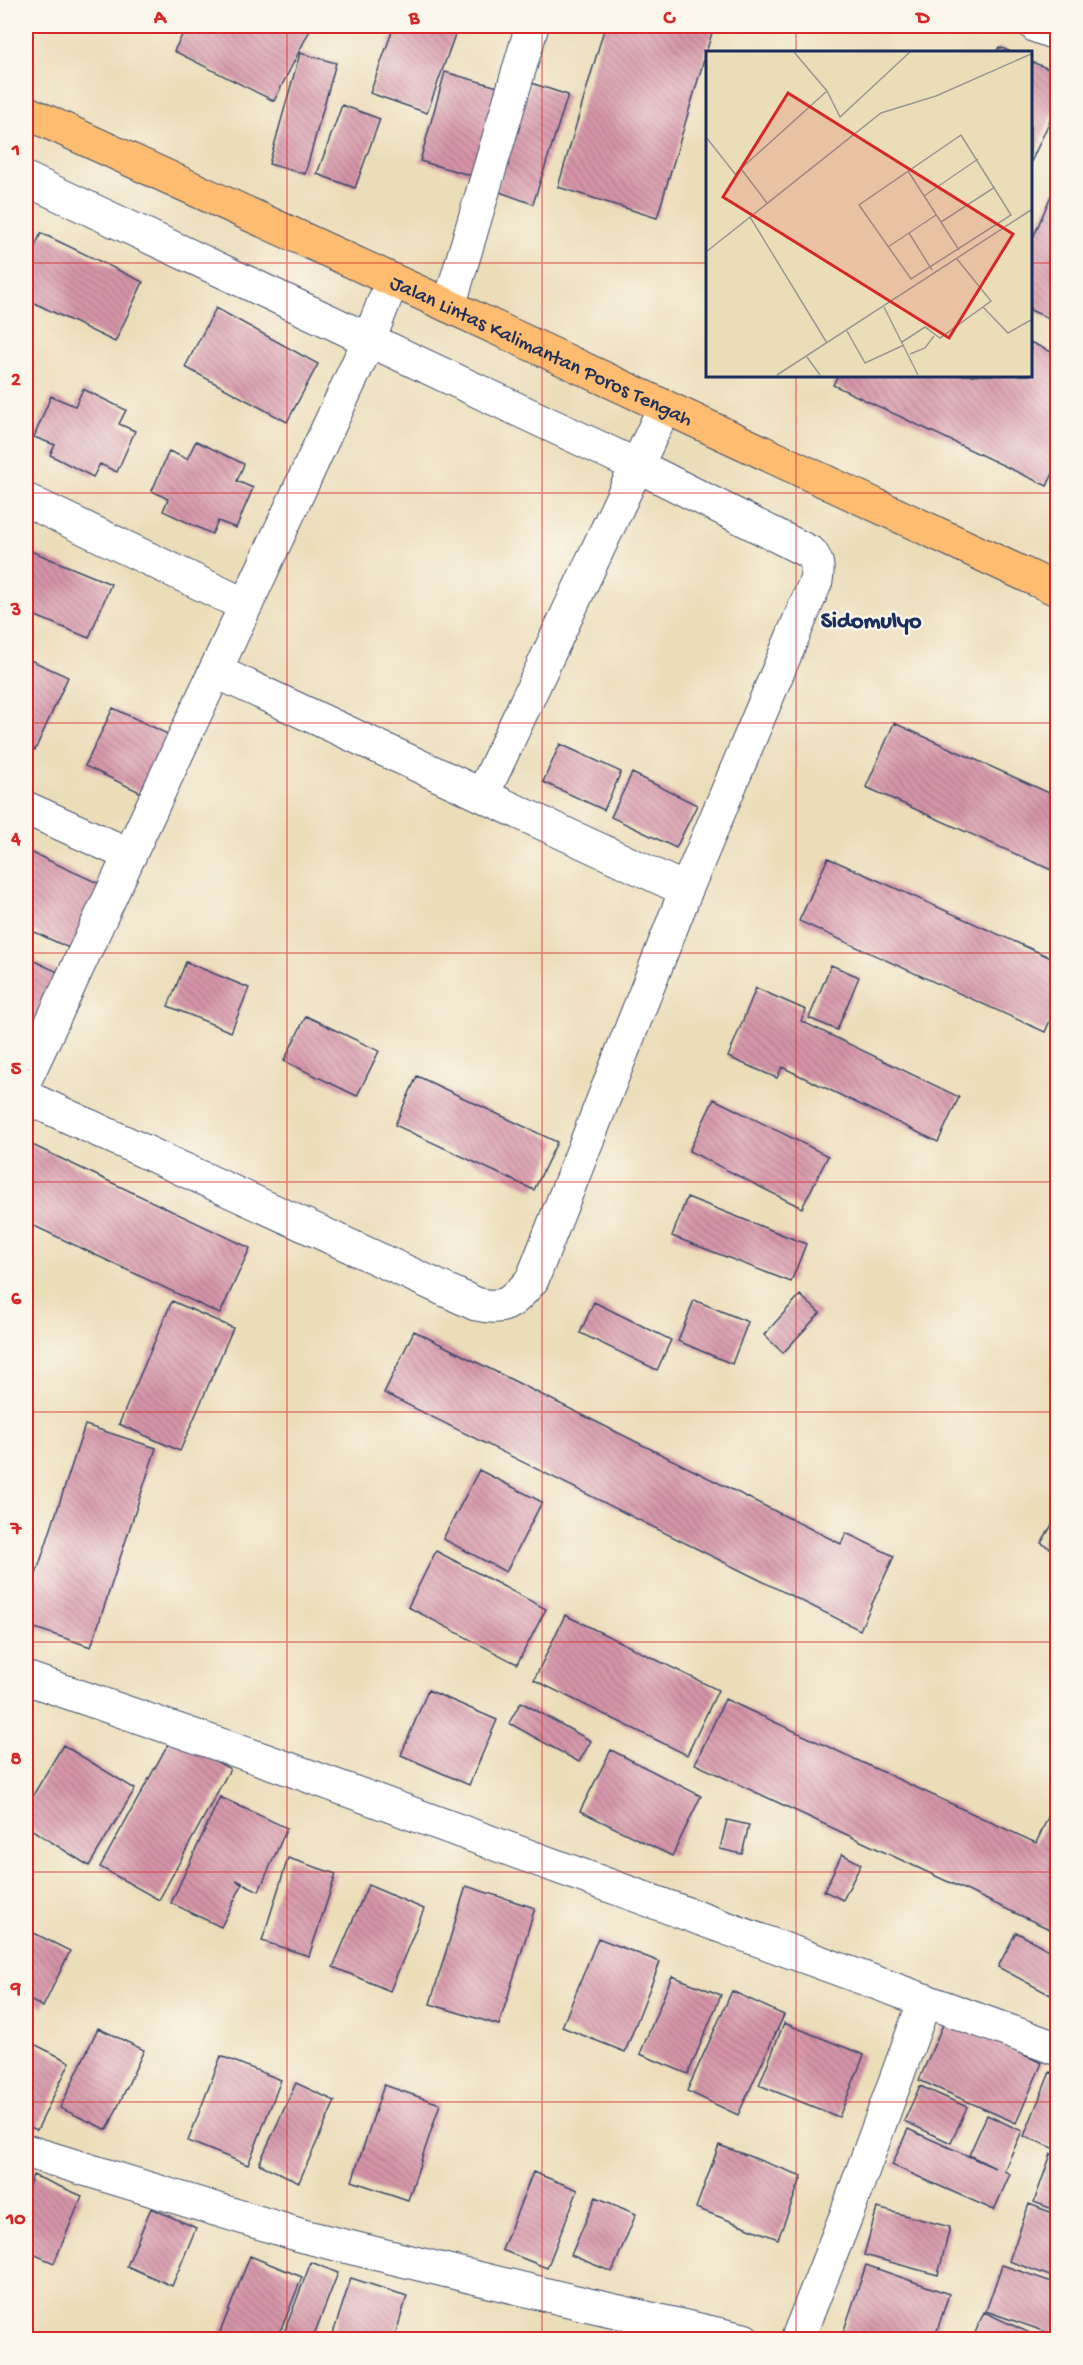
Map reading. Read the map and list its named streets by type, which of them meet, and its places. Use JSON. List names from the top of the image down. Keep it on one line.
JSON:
{"streets":{"highway":["Jalan Lintas Kalimantan Poros Tengah"]},"districts":["Sidomulyo"],"grid":{"columns":["A","B","C","D"],"rows":["1","2","3","4","5","6","7","8","9","10"]}}
